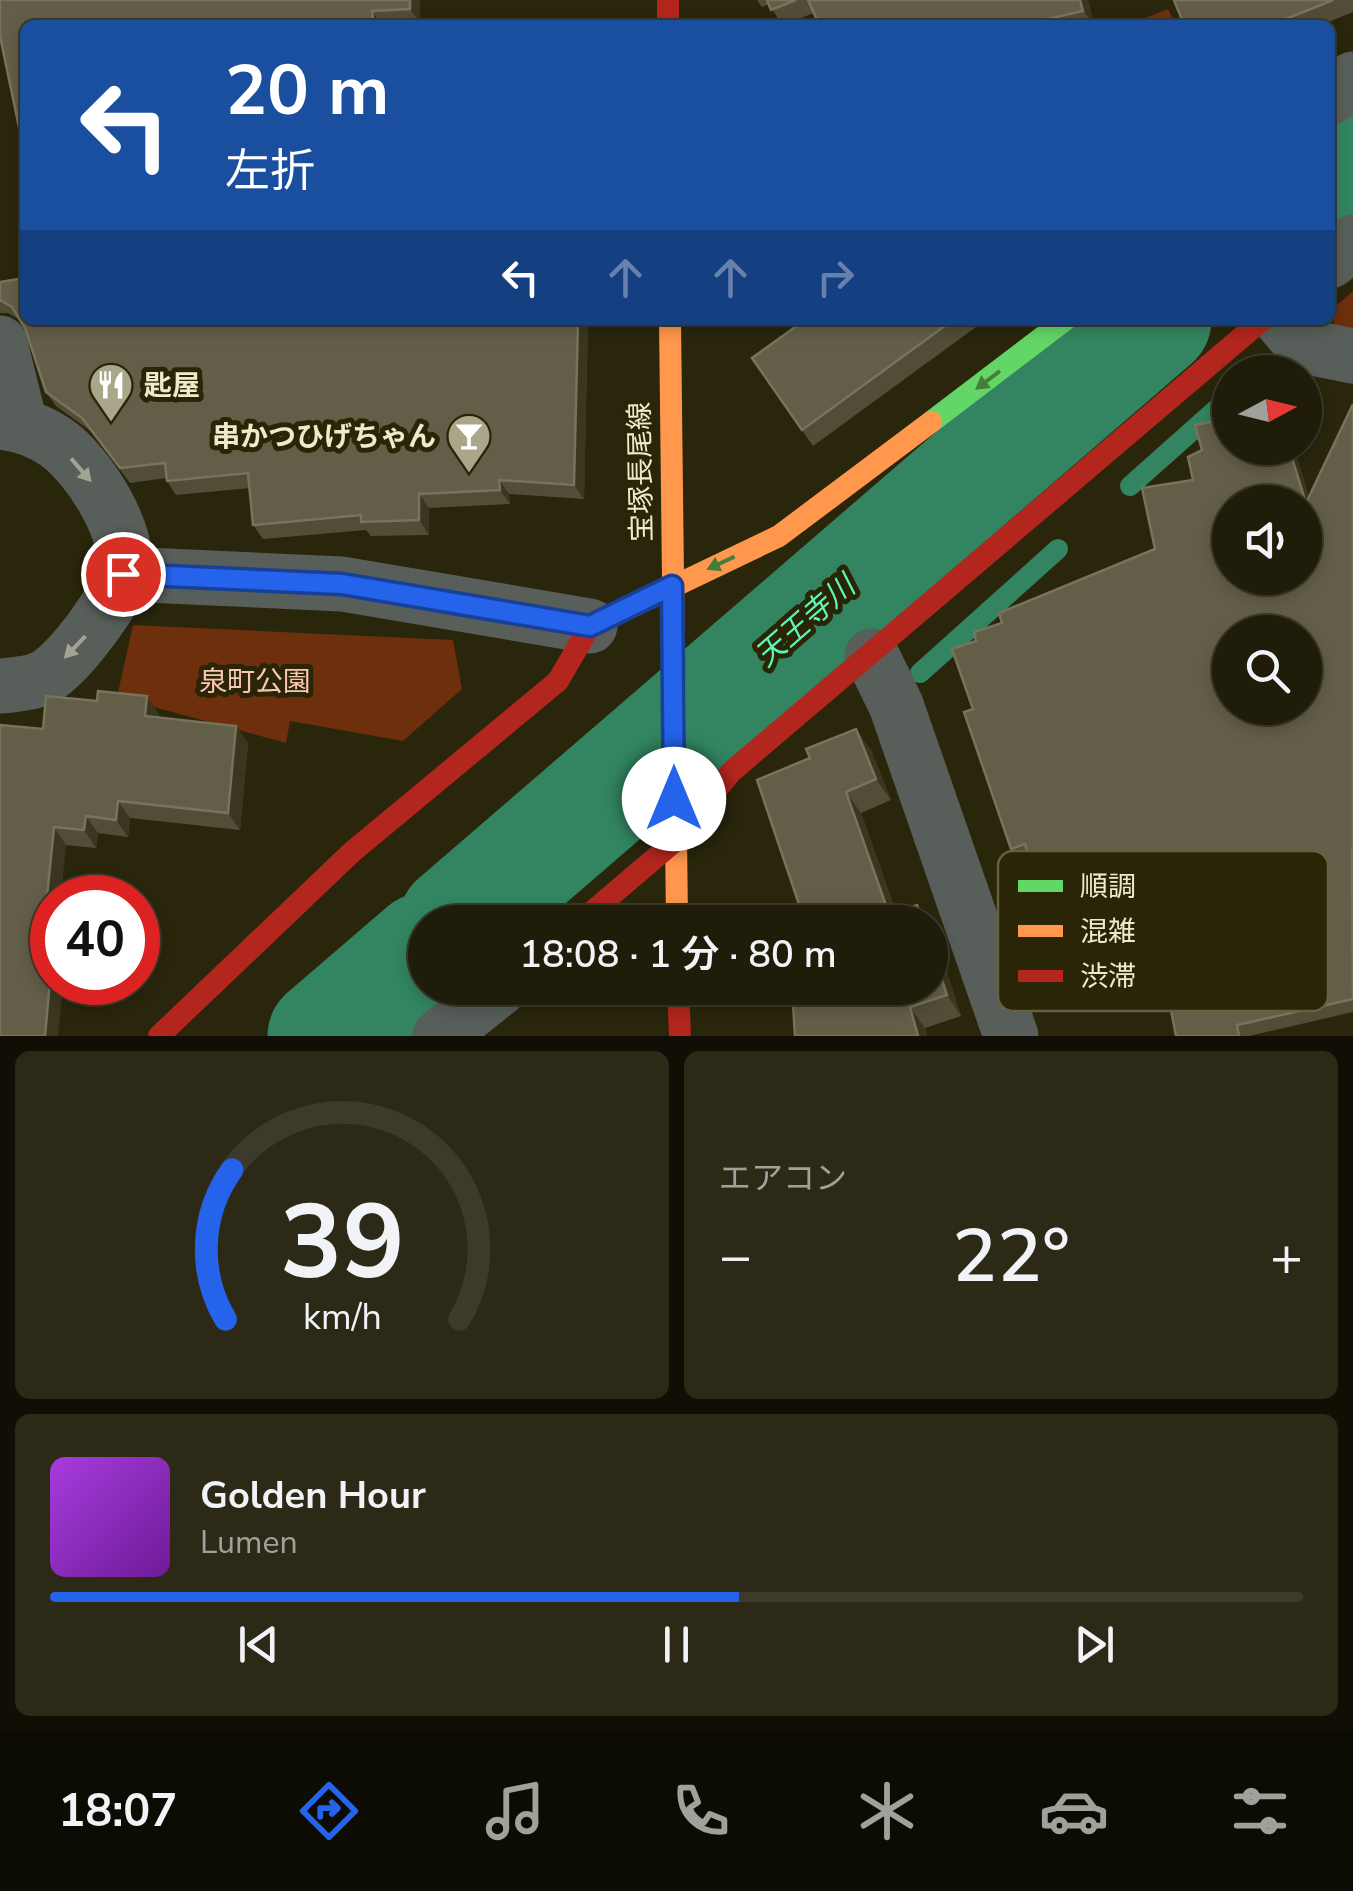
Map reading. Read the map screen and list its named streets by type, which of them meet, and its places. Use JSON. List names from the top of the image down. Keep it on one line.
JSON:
{"streets":{"street":["宝塚長尾線"]},"water":["天王寺川"],"parks":["泉町公園"],"places":{"restaurant":["匙屋"],"bar":["串かつひげちゃん"]},"legend":["順調","混雑","渋滞"],"north":"right","page":{"turn":["20 m","左折"],"limit":"40","trip":"18:08 · 1 分 · 80 m","tile":"エアコン","heat":["−","22°","+"],"song":["Golden Hour","Lumen"],"tabs":"18:07","gauge":["39","km/h"]}}
